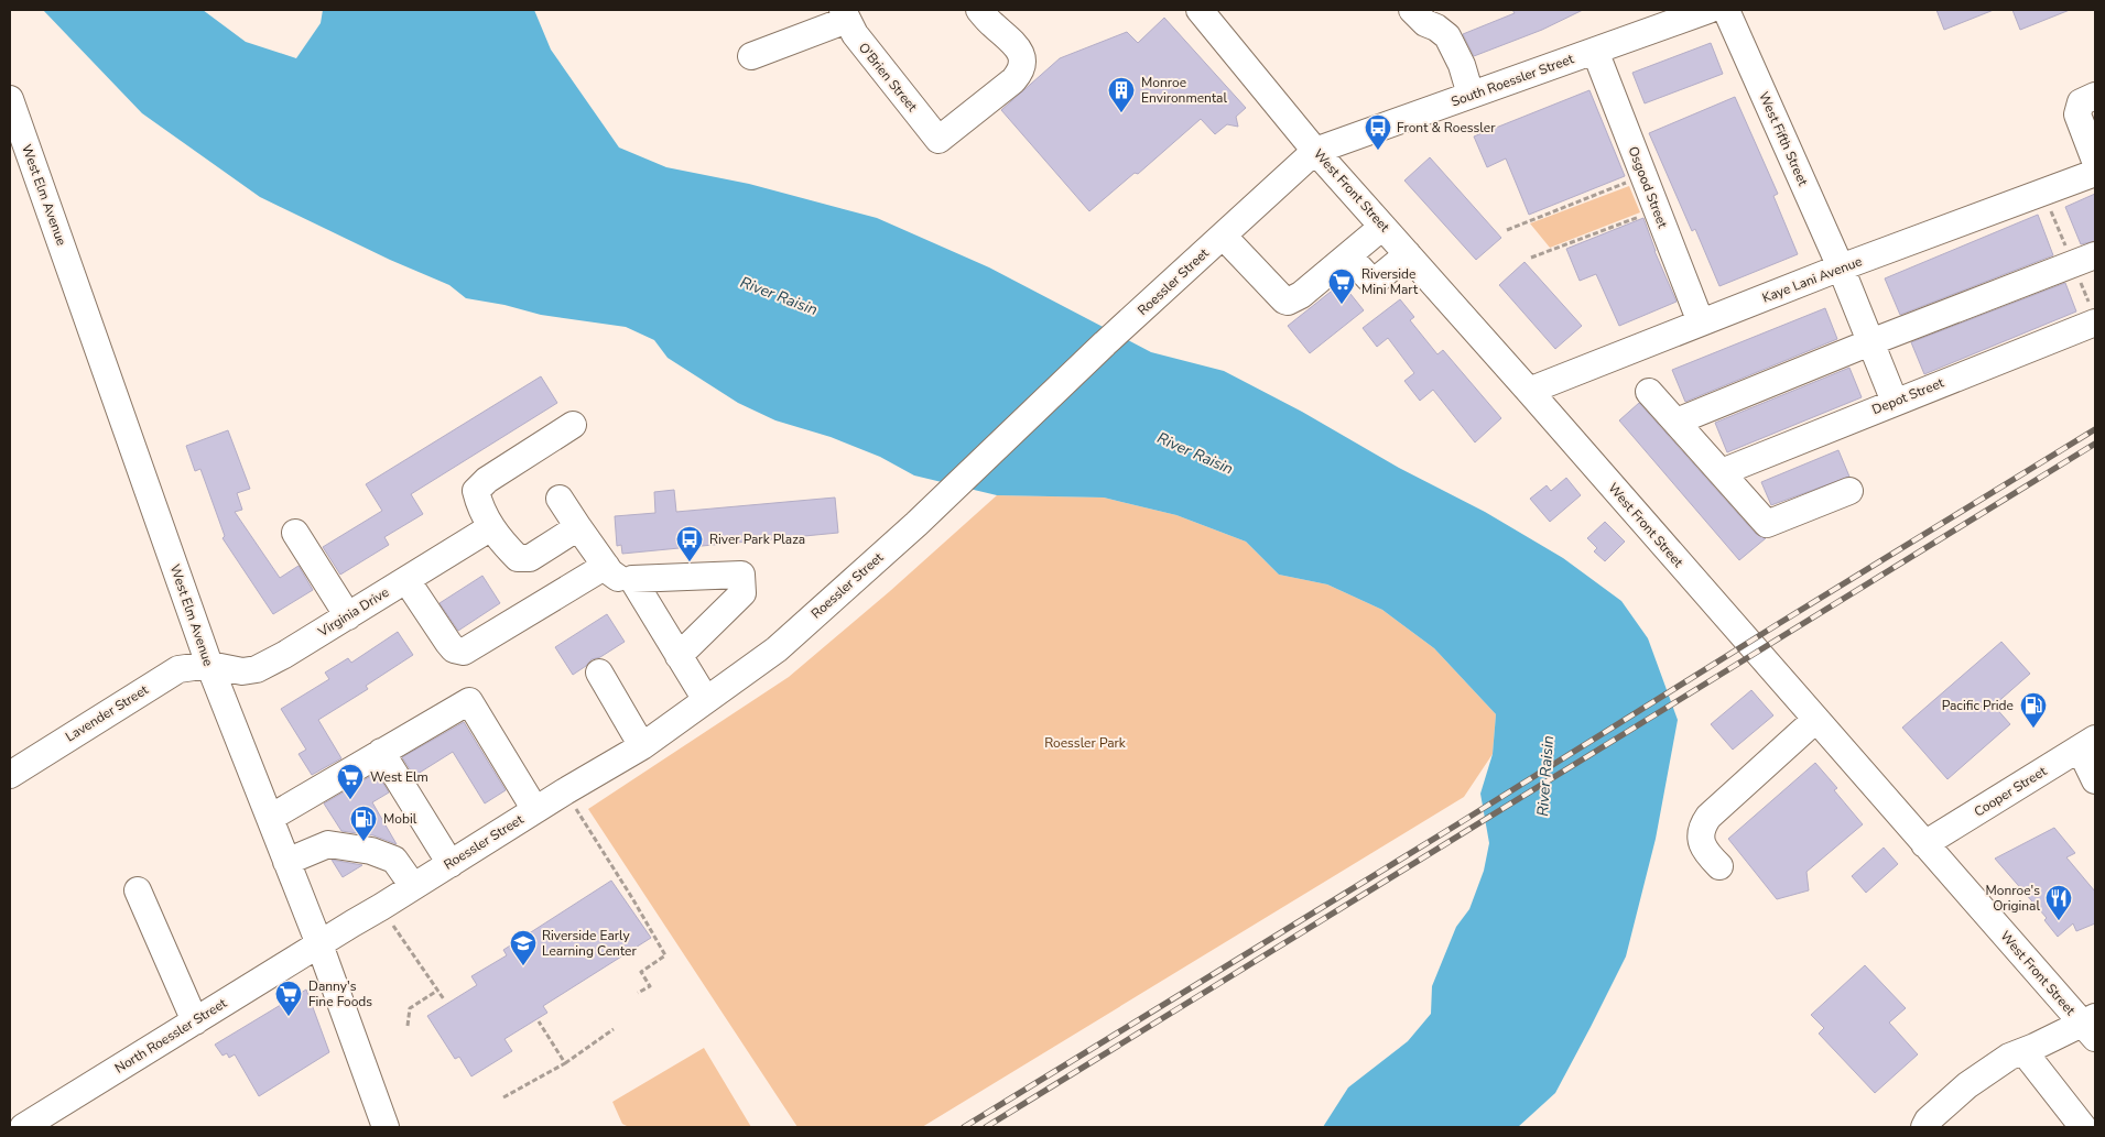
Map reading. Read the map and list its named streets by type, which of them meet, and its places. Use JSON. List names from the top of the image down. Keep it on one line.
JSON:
{"streets":{"street":["O'Brien Street","South Roessler Street","West Fifth Street","Osgood Street","West Front Street","West Elm Avenue","Kaye Lani Avenue","Roessler Street","Depot Street","Virginia Drive","Lavender Street","Cooper Street","North Roessler Street"]},"crossings":[["South Roessler Street","Osgood Street"],["South Roessler Street","West Front Street"],["South Roessler Street","Roessler Street"],["West Fifth Street","Kaye Lani Avenue"],["West Fifth Street","Depot Street"],["Osgood Street","Kaye Lani Avenue"],["West Front Street","Kaye Lani Avenue"],["West Front Street","Roessler Street"],["West Front Street","Cooper Street"],["West Elm Avenue","Roessler Street"],["West Elm Avenue","Virginia Drive"],["West Elm Avenue","Lavender Street"],["West Elm Avenue","North Roessler Street"],["Roessler Street","North Roessler Street"],["Virginia Drive","Lavender Street"]],"water":["River Raisin"],"parks":["Roessler Park"],"places":{"building":["Monroe Environmental"],"bus stop":["Front & Roessler","River Park Plaza"],"supermarket":["Riverside Mini Mart","West Elm","Danny's Fine Foods"],"fuel station":["Pacific Pride","Mobil"],"restaurant":["Monroe's Original"],"school or university":["Riverside Early Learning Center"]}}
